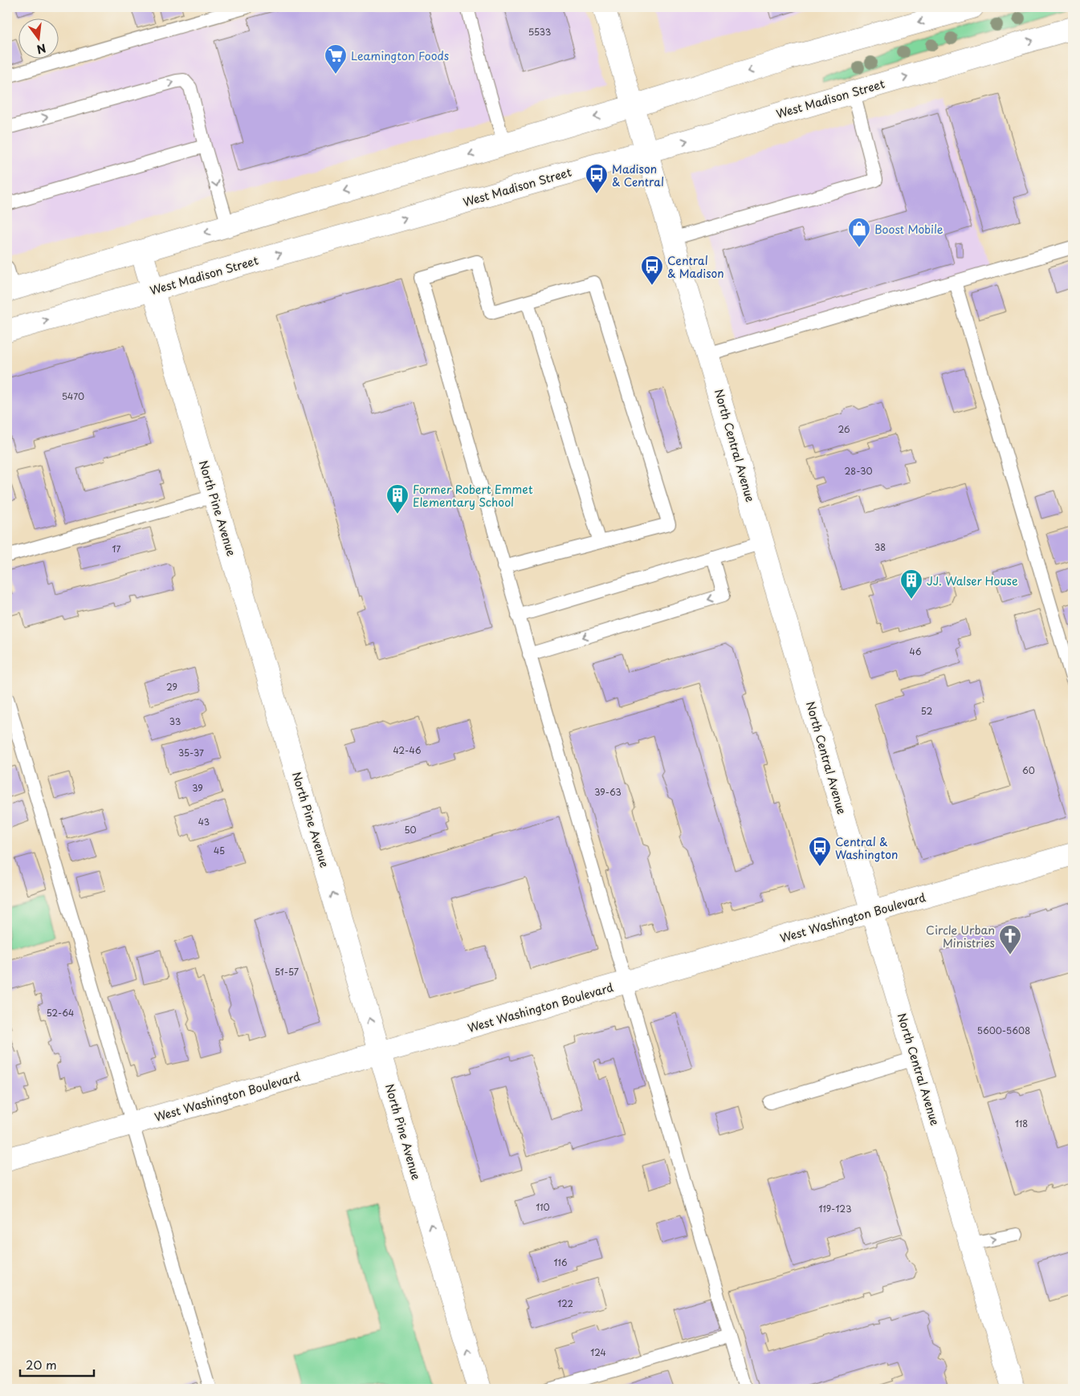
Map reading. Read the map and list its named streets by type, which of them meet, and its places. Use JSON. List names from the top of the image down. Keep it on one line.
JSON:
{"streets":{"street":["West Madison Street","North Central Avenue","North Pine Avenue","West Washington Boulevard"]},"crossings":[["West Madison Street","North Central Avenue"],["West Madison Street","North Pine Avenue"],["North Central Avenue","West Washington Boulevard"],["North Pine Avenue","West Washington Boulevard"]],"one_way":["North Pine Avenue"],"places":{"supermarket":["Leamington Foods"],"bus stop":["Madison & Central","Central & Madison","Central & Washington"],"shop":["Boost Mobile"],"building":["Former Robert Emmet Elementary School","JJ. Walser House"],"church":["Circle Urban Ministries"]},"house_numbers":["5533","5470","26","28-30","38","17","46","29","52","33","42-46","35-37","60","39","39-63","43","50","45","51-57","52-64","5600-5608","118","110","119-123","116","122","124"],"scale_bar":"20 m","north":"bottom"}
